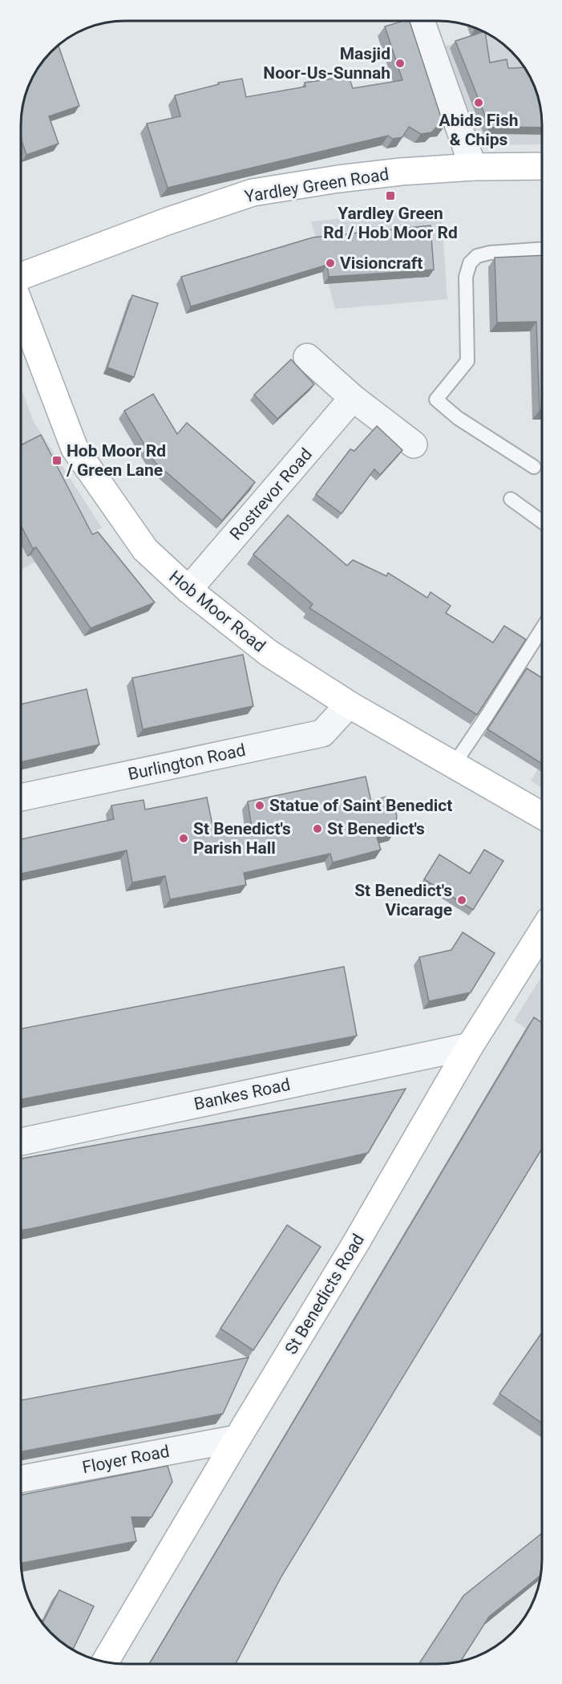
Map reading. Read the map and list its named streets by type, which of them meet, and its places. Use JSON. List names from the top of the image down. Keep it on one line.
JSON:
{"streets":{"street":["Yardley Green Road","Rostrevor Road","Hob Moor Road","Burlington Road","Bankes Road","St Benedicts Road","Floyer Road"]},"crossings":[["Rostrevor Road","Hob Moor Road"],["Hob Moor Road","Burlington Road"],["Bankes Road","St Benedicts Road"],["St Benedicts Road","Floyer Road"]],"places":{"other":["Masjid Noor-Us-Sunnah","Abids Fish & Chips","Visioncraft","Statue of Saint Benedict","St Benedict's","St Benedict's Parish Hall","St Benedict's Vicarage"],"transit":["Yardley Green Rd / Hob Moor Rd","Hob Moor Rd / Green Lane"]}}
